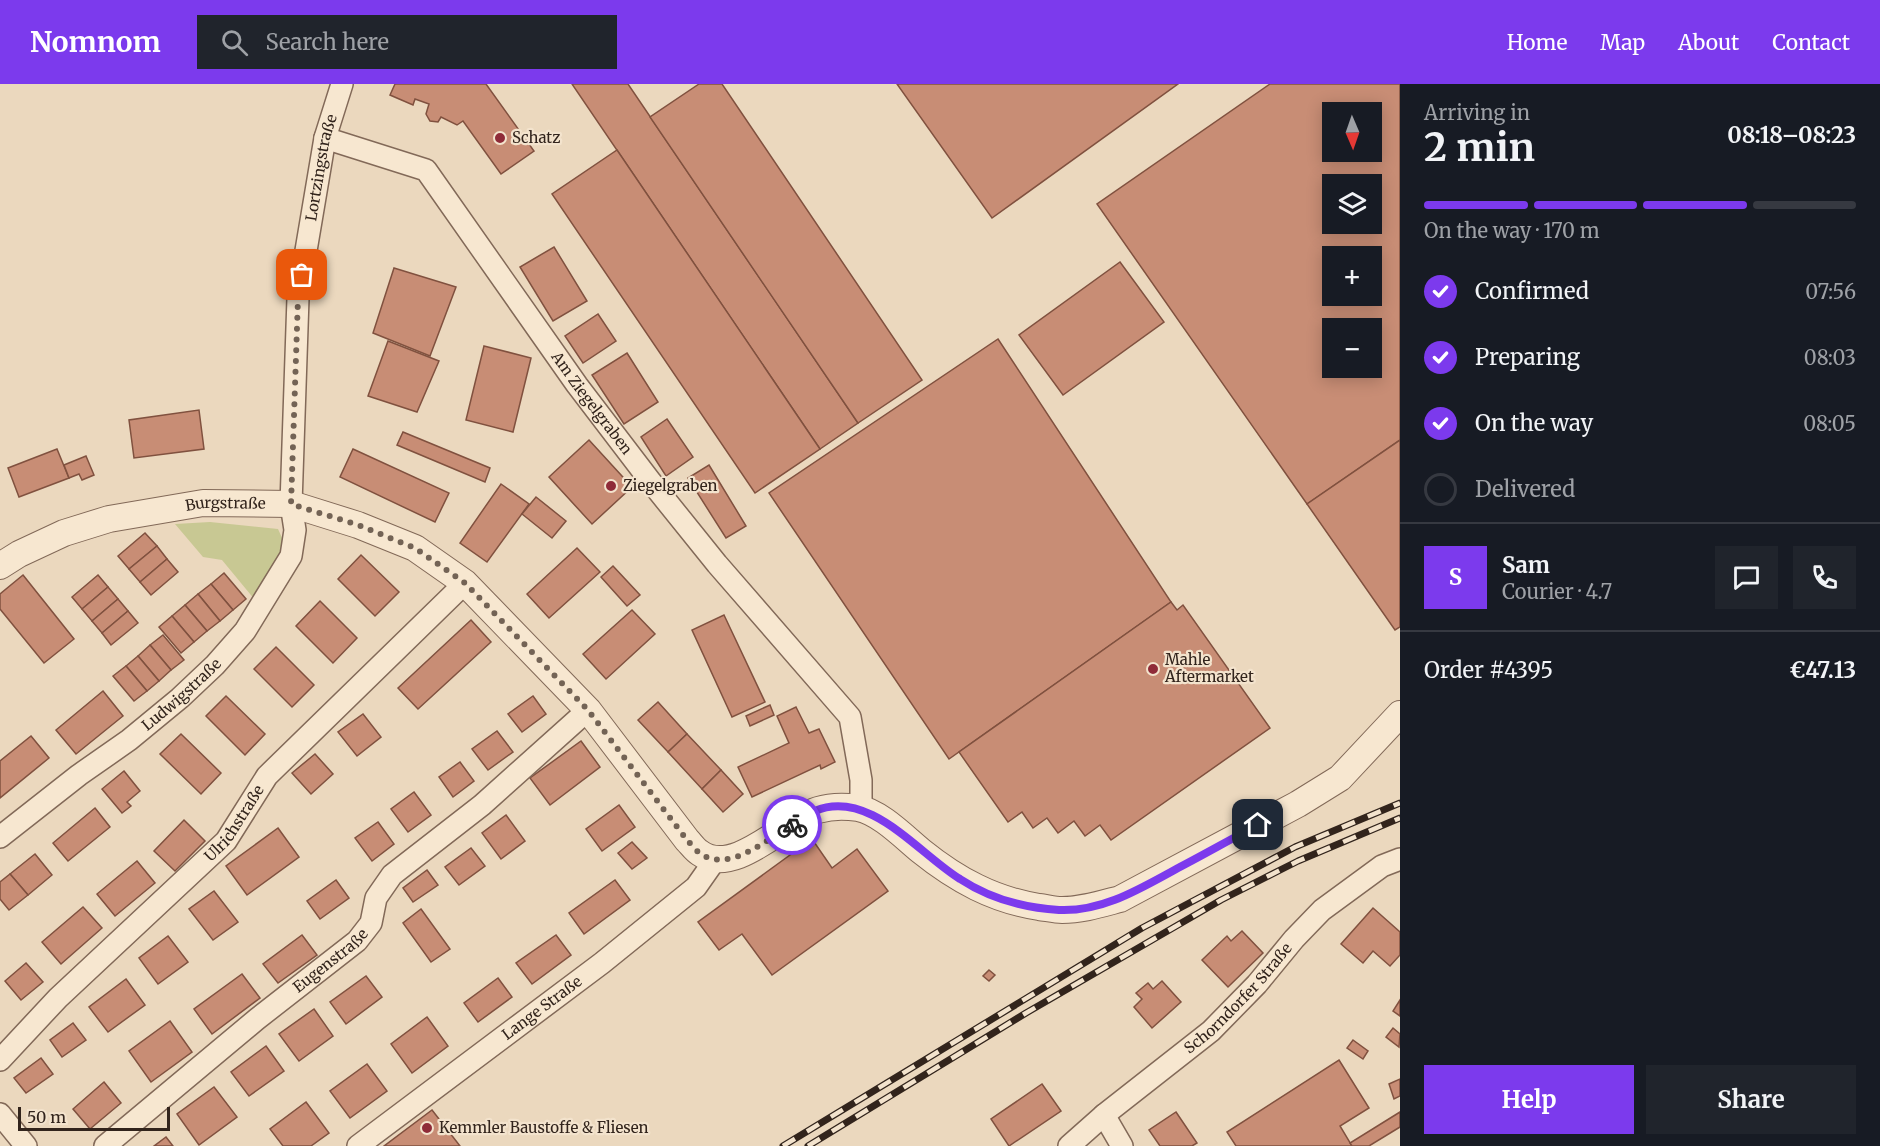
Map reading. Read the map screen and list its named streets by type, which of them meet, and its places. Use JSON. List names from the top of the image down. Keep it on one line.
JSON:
{"streets":{"street":["Lortzingstraße","Am Ziegelgraben","Burgstraße","Ludwigstraße","Ulrichstraße","Eugenstraße","Schorndorfer Straße","Lange Straße"]},"crossings":[["Lortzingstraße","Am Ziegelgraben"],["Lortzingstraße","Burgstraße"],["Lortzingstraße","Ludwigstraße"],["Burgstraße","Ludwigstraße"],["Burgstraße","Ulrichstraße"],["Burgstraße","Eugenstraße"],["Burgstraße","Lange Straße"]],"places":["Schatz","Ziegelgraben","Mahle Aftermarket","Kemmler Baustoffe & Fliesen"],"scale_bar":"50 m","north":"bottom","page":{"header":"Nomnom","search":"Search here","nav":["Home","Map","About","Contact"],"heading":["2 min","Arriving in","08:18–08:23"],"panel":["Sam","Courier · 4.7","Order #4395","€47.13"],"map_buttons":["+","−"],"bar":"On the way · 170 m","list":[["Confirmed","07:56"],["Preparing","08:03"],["On the way","08:05"],"Delivered"],"round":"S","buttons":["Help","Share"],"scale":"50 m"}}
